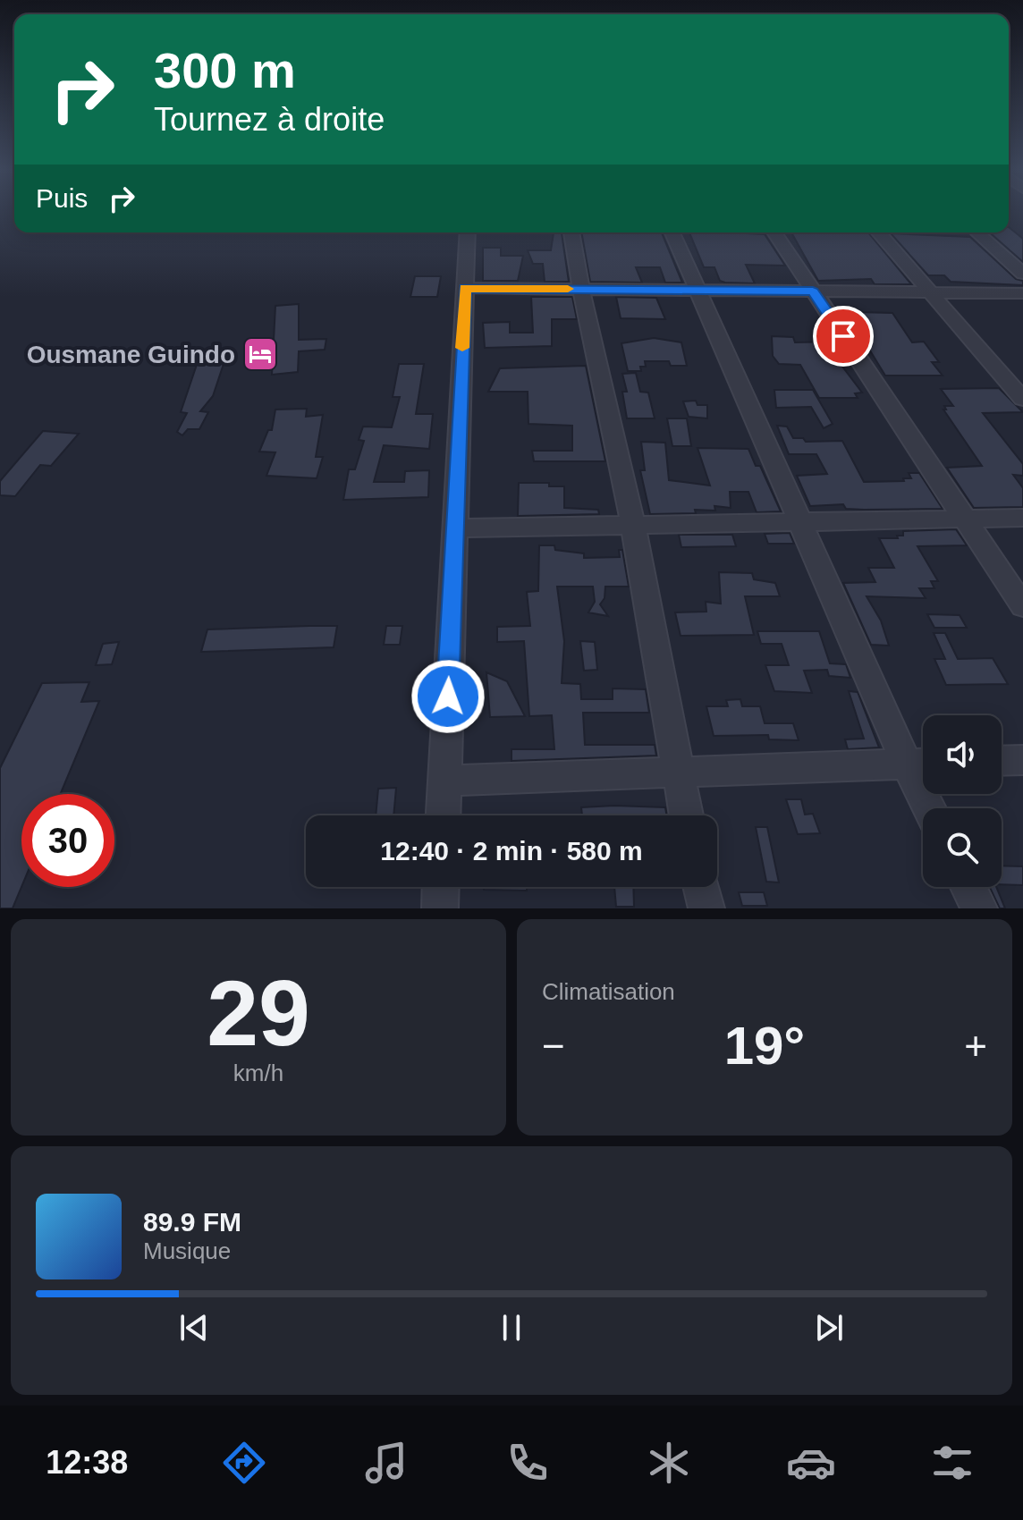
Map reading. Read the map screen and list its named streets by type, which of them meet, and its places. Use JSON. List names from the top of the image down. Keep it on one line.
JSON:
{"places":{"hotel":["Ousmane Guindo"]},"page":{"turn":["300 m","Tournez à droite"],"then":"Puis","limit":"30","trip":"12:40 · 2 min · 580 m","tile":[["29","km/h"],"Climatisation"],"heat":["−","19°","+"],"song":["89.9 FM","Musique"],"tabs":"12:38"}}
